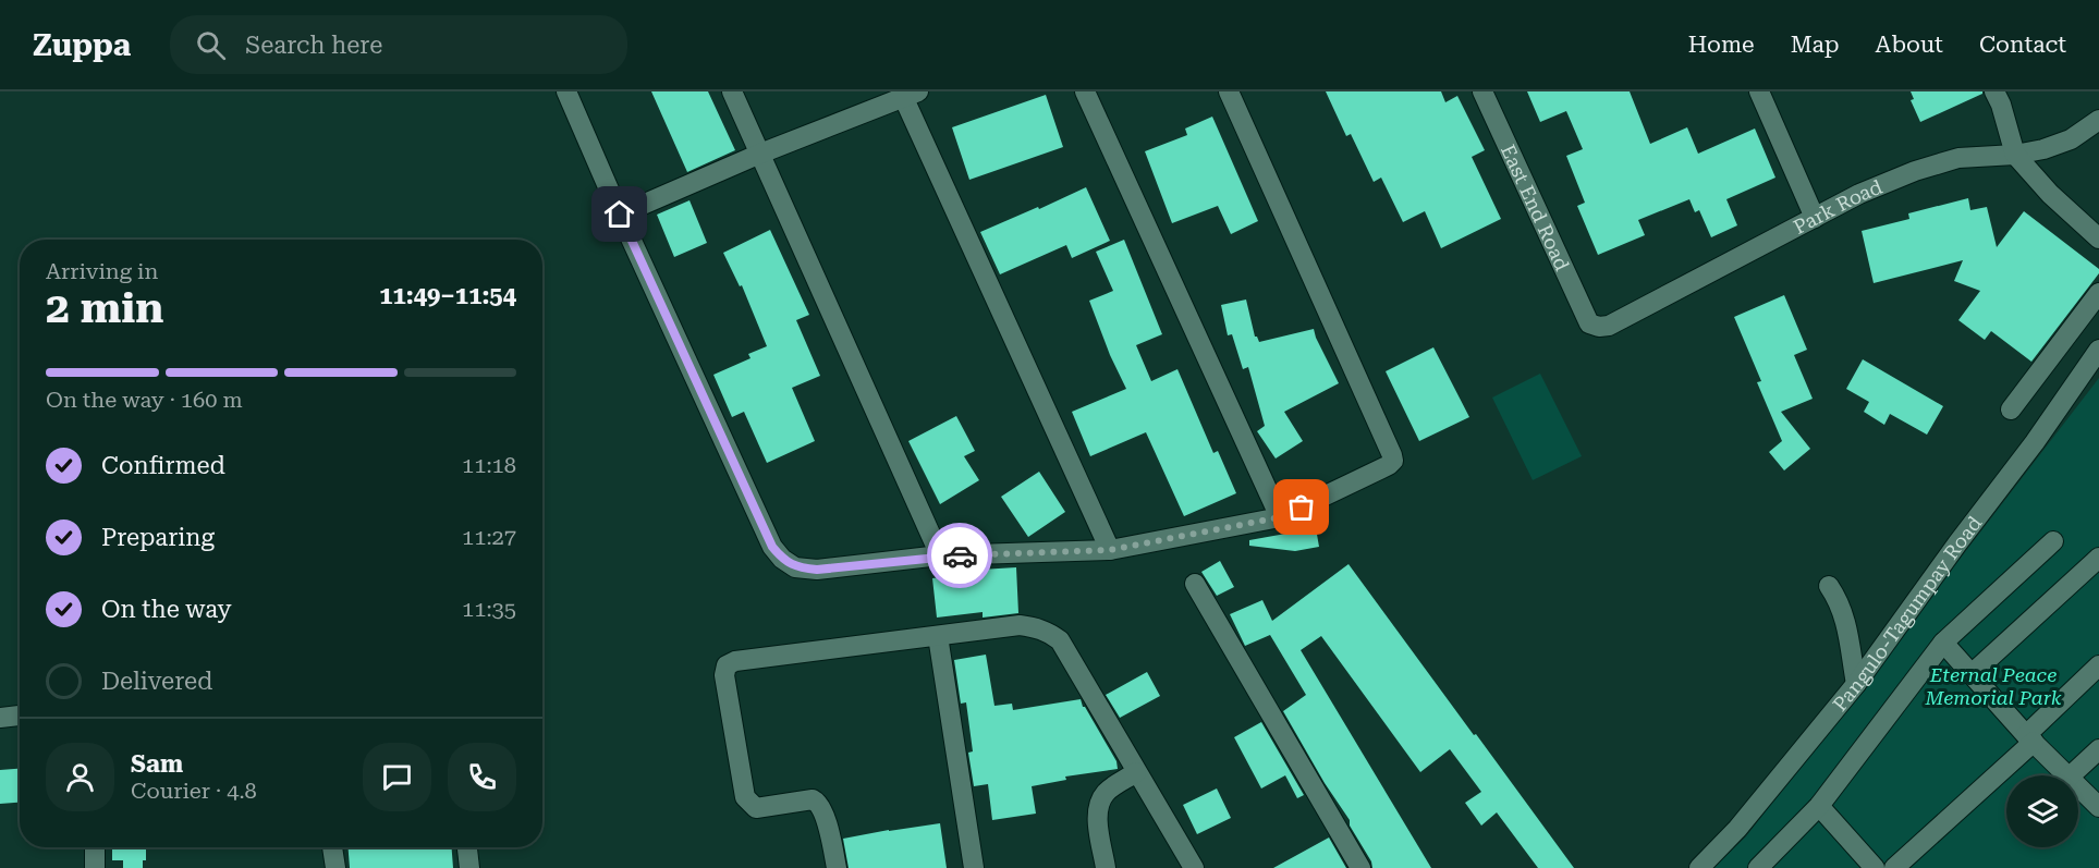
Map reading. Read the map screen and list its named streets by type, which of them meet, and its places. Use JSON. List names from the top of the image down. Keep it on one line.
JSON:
{"streets":{"street":["Park Road","East End Road","Pangulo-Tagumpay Road"]},"crossings":[["Park Road","East End Road"]],"parks":["Eternal Peace Memorial Park"],"page":{"header":"Zuppa","search":"Search here","nav":["Home","Map","About","Contact"],"heading":["2 min","Arriving in","11:49–11:54"],"panel":["Sam","Courier · 4.8"],"bar":"On the way · 160 m","list":[["Confirmed","11:18"],["Preparing","11:27"],["On the way","11:35"],"Delivered"]}}
